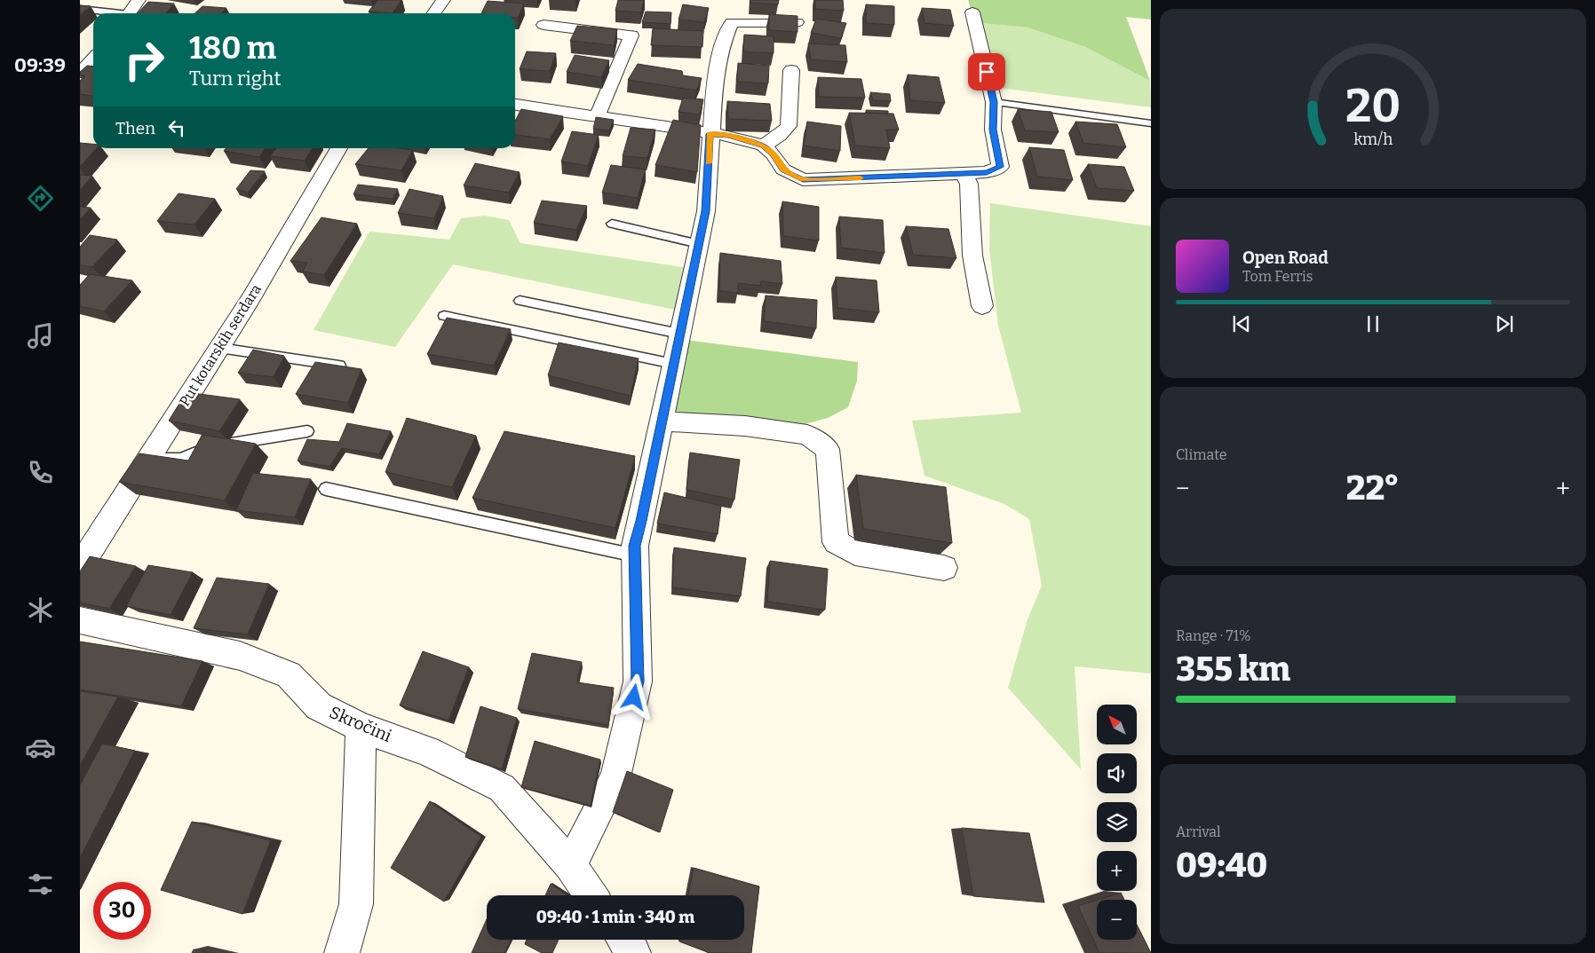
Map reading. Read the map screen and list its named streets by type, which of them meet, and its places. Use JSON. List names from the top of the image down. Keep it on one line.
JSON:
{"streets":{"street":["Put kotarskih serdara","Skročini"]},"north":"top left","page":{"tabs":"09:39","turn":["180 m","Turn right"],"then":"Then","song":["Open Road","Tom Ferris"],"tile":["Climate",["Range · 71%","355 km"],["Arrival","09:40"]],"heat":["−","22°","+"],"map_buttons":["+","−"],"limit":"30","trip":"09:40 · 1 min · 340 m","gauge":["20","km/h"]}}
